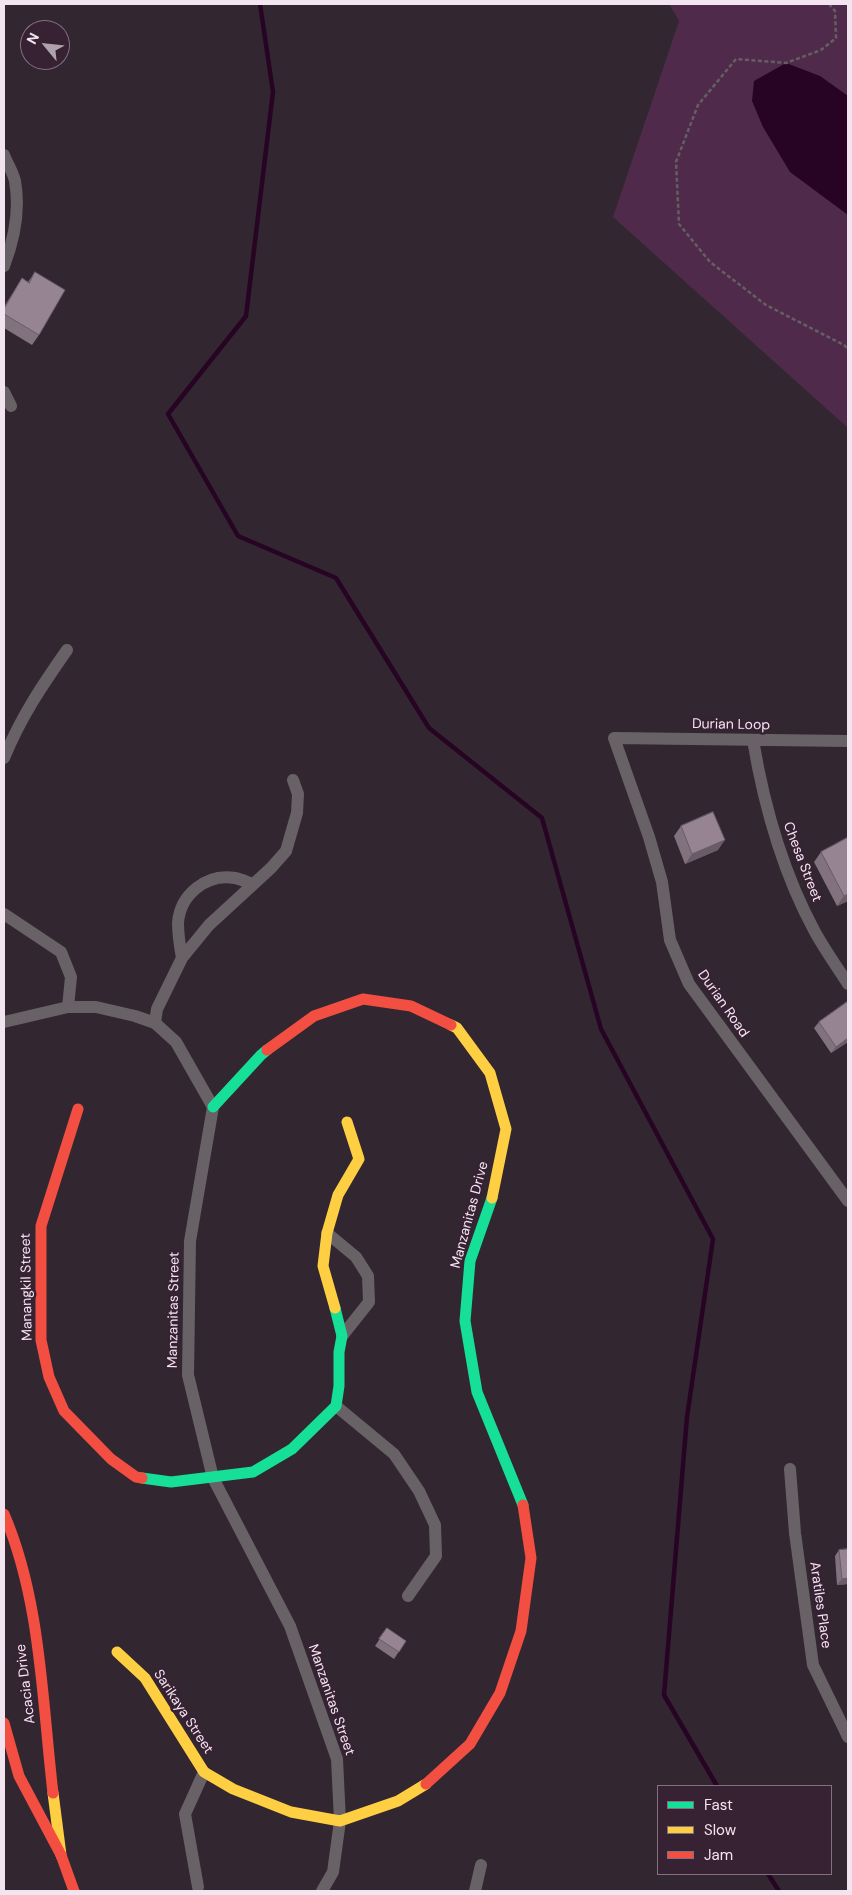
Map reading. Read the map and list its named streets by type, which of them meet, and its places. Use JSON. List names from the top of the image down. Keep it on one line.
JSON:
{"streets":{"street":["Durian Loop","Chesa Street","Durian Road","Manzanitas Drive","Manangkil Street","Manzanitas Street","Aratiles Place","Acacia Drive","Sarikaya Street"]},"crossings":[["Durian Loop","Chesa Street"],["Durian Loop","Durian Road"],["Manzanitas Drive","Manzanitas Street"],["Manzanitas Drive","Sarikaya Street"],["Manangkil Street","Manzanitas Street"],["Manzanitas Street","Sarikaya Street"]],"legend":["Fast","Slow","Jam"],"north":"top left"}
